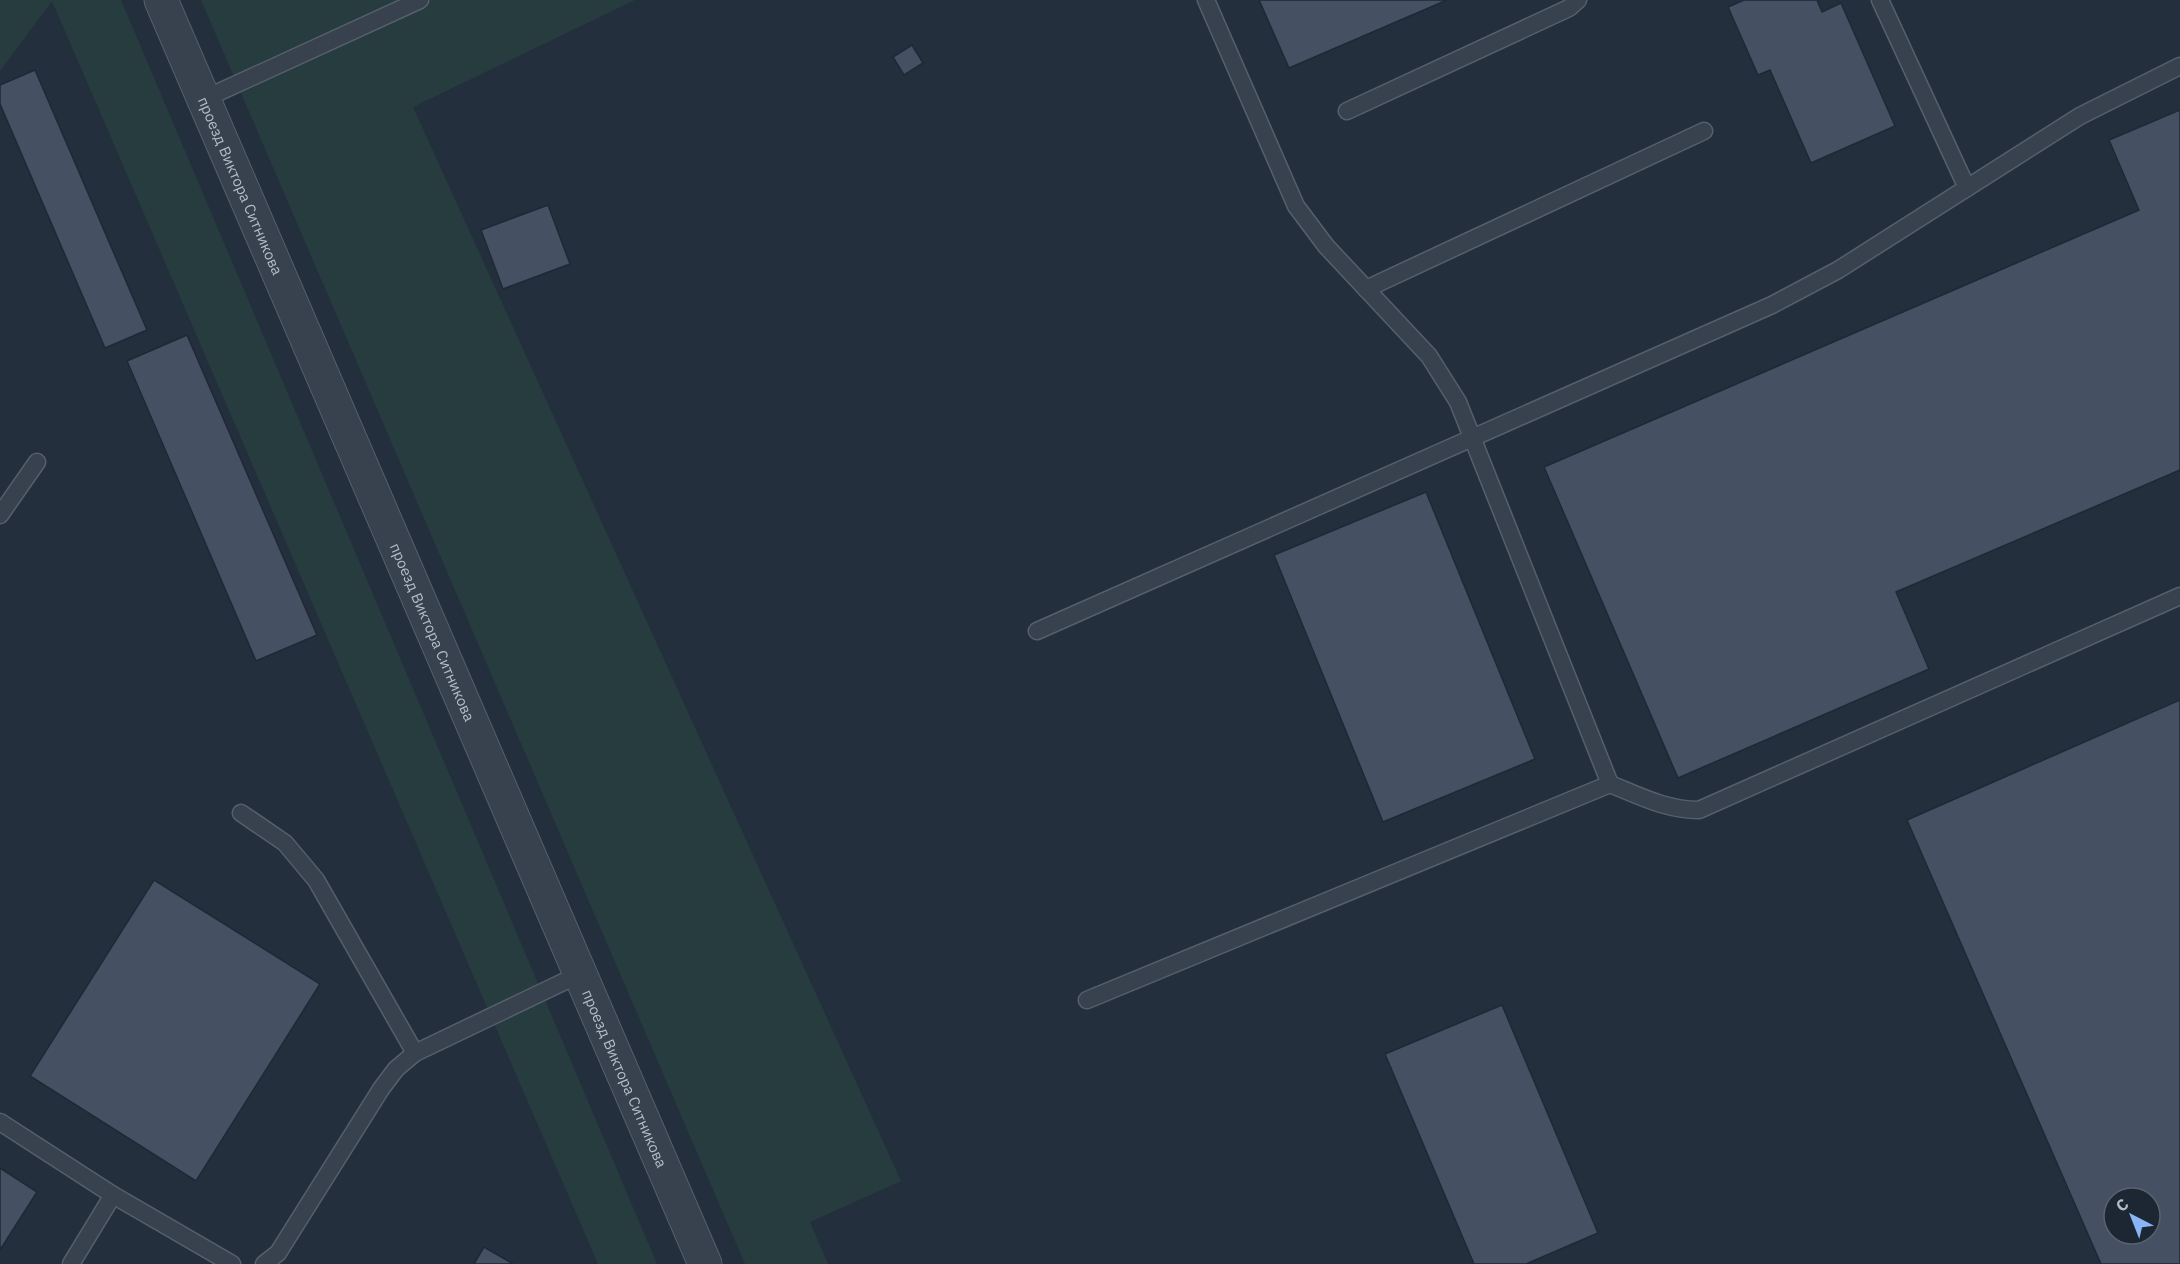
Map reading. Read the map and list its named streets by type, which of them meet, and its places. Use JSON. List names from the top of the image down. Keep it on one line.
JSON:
{"streets":{"street":["проезд Виктора Ситникова"]},"north":"top left"}
